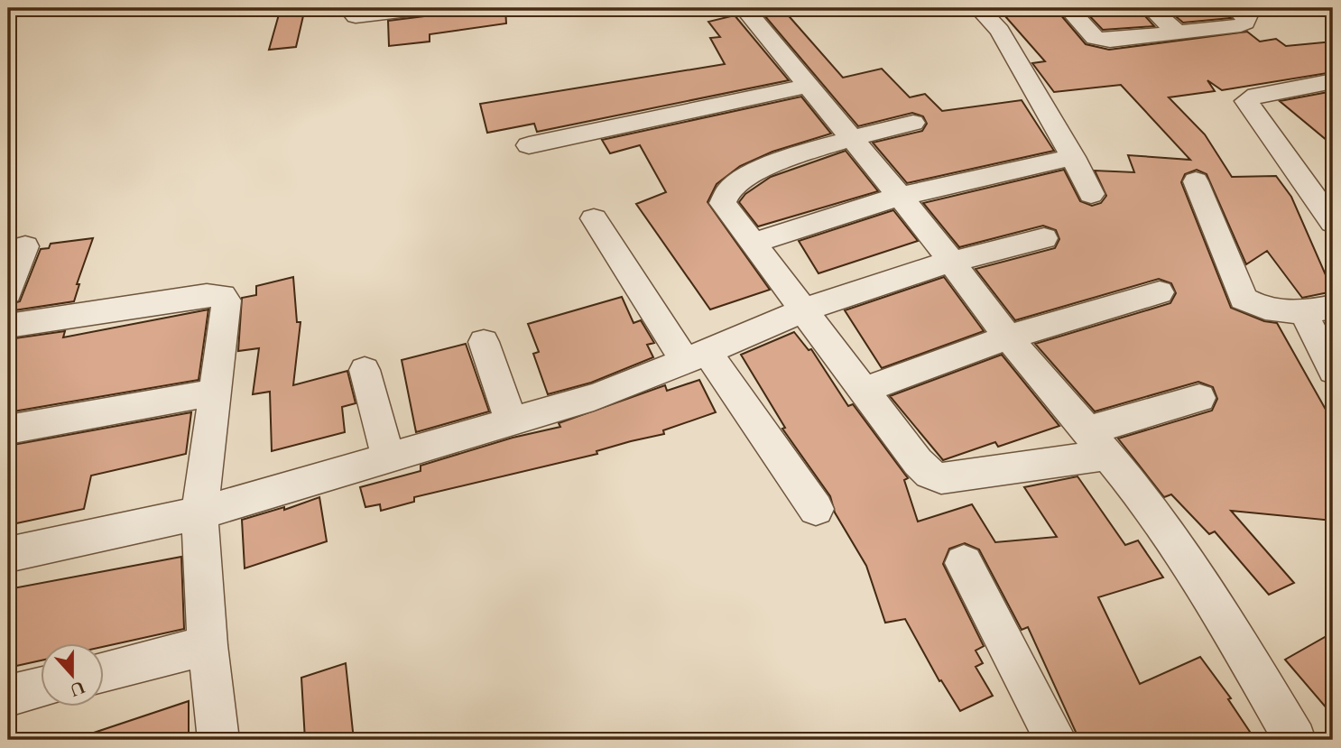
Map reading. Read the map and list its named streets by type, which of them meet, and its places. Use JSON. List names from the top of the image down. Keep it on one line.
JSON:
{"north":"bottom"}
